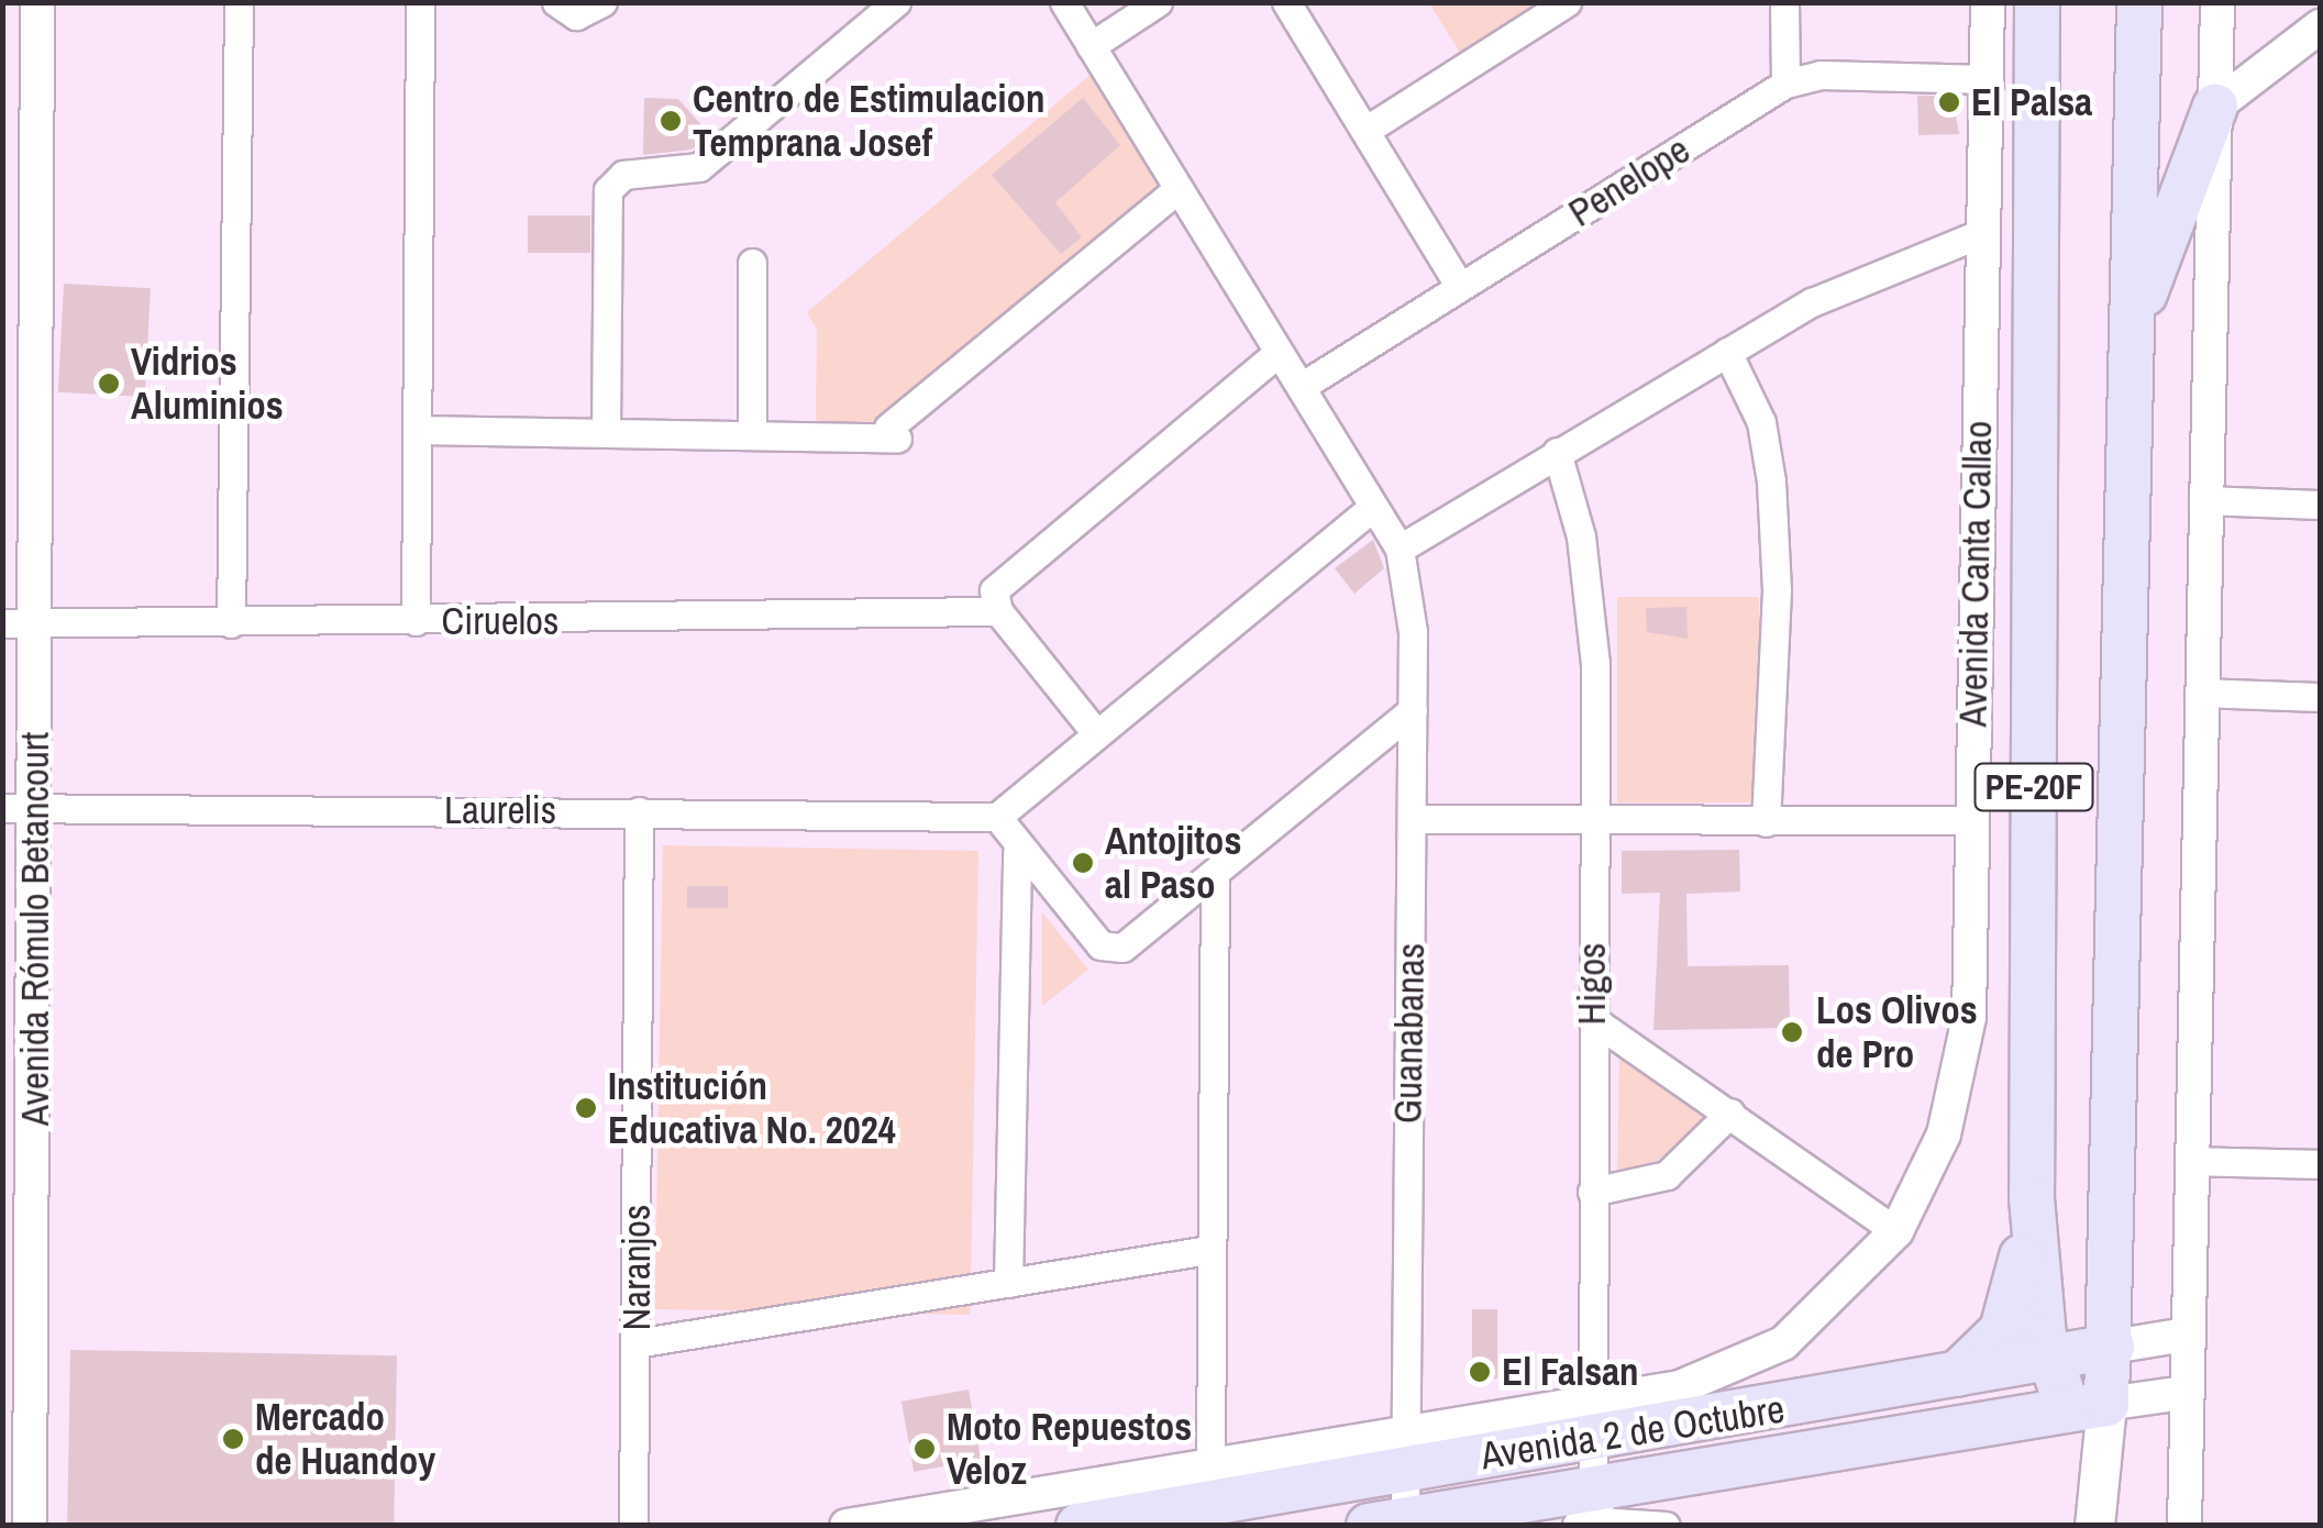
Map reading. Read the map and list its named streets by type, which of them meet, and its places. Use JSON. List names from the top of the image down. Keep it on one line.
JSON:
{"streets":{"main road":["Avenida Canta Callao","PE-20F","Avenida 2 de Octubre"],"street":["Penelope","Ciruelos","Laurelis","Avenida Rómulo Betancourt","Higos","Guanabanas","Naranjos"]},"crossings":[["Penelope","Avenida Canta Callao"],["Avenida Canta Callao","PE-20F"],["Avenida Canta Callao","Higos"],["Avenida Canta Callao","Avenida 2 de Octubre"],["Ciruelos","Avenida Rómulo Betancourt"],["PE-20F","Avenida 2 de Octubre"],["Laurelis","Avenida Rómulo Betancourt"],["Laurelis","Naranjos"],["Higos","Avenida 2 de Octubre"],["Guanabanas","Avenida 2 de Octubre"]],"places":["El Palsa","Centro de Estimulacion Temprana Josef","Vidrios Aluminios","Antojitos al Paso","Los Olivos de Pro","Institución Educativa No. 2024","El Falsan","Mercado de Huandoy","Moto Repuestos Veloz"]}
